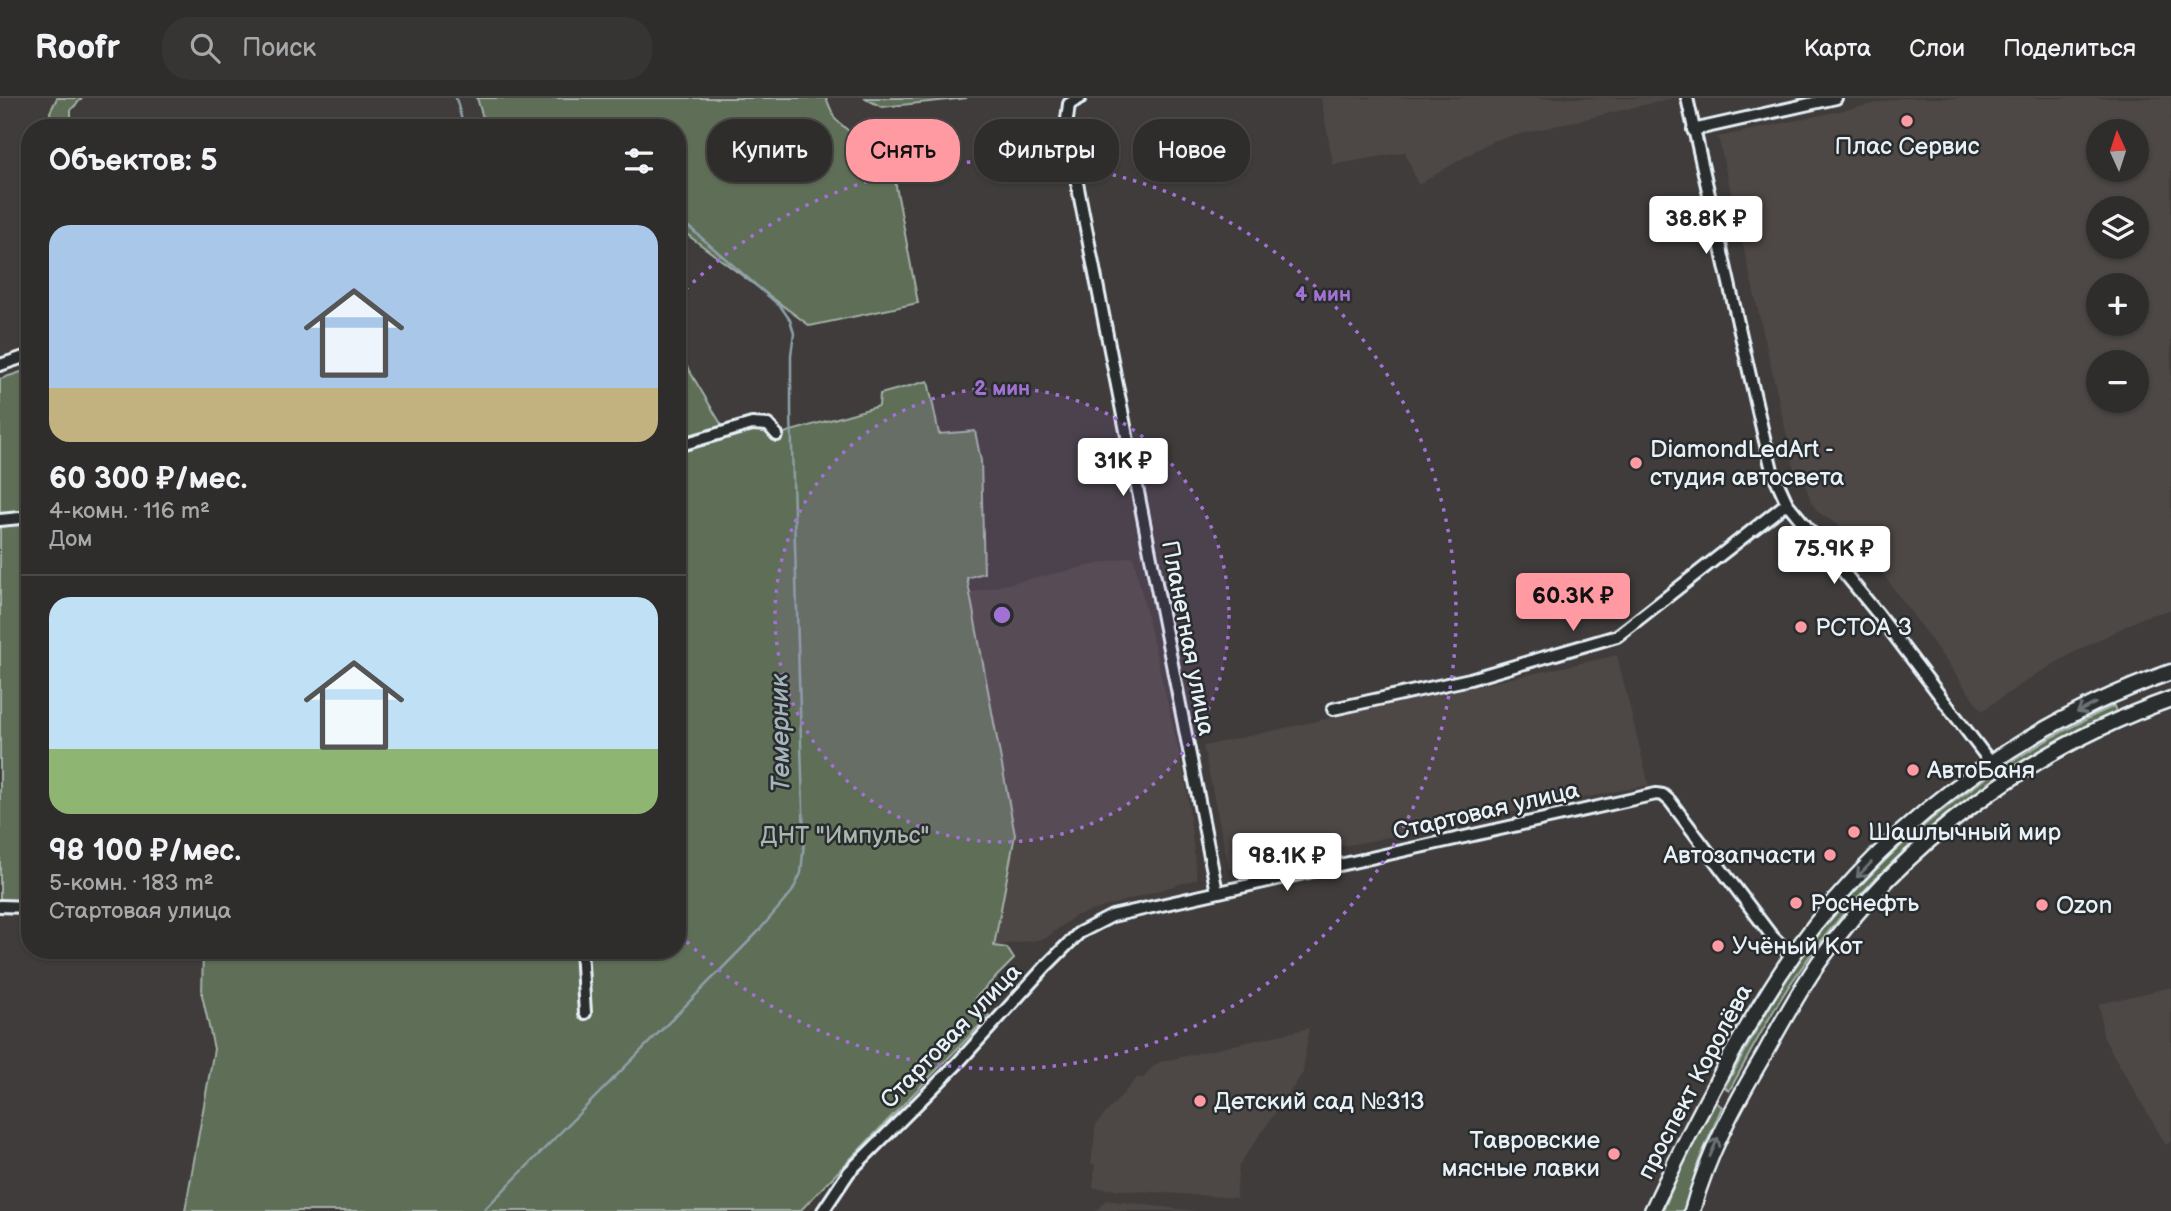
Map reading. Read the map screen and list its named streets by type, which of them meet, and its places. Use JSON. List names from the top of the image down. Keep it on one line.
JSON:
{"streets":{"main road":["проспект Королёва"],"street":["Планетная улица","Стартовая улица"]},"crossings":[["Планетная улица","Стартовая улица"],["Стартовая улица","проспект Королёва"]],"water":["Темерник"],"parks":["ДНТ \"Импульс\""],"places":["Плас Сервис","DiamondLedArt - студия автосвета","РСТОА 3","АвтоБаня","Шашлычный мир","Автозапчасти","Роснефть","Ozon","Учёный Кот","Детский сад №313","Тавровские мясные лавки"],"north":"top","page":{"header":"Roofr","search":"Поиск","nav":["Карта","Слои","Поделиться"],"map_buttons":["+","−"],"chip":["Купить","Снять","Фильтры","Новое"],"heading":"Объектов: 5","price":["38.8K ₽","31K ₽","75.9K ₽","60.3K ₽","98.1K ₽"],"list":[{"name":"60 300 ₽/мес.","note":"4-комн. · 116 m² · Дом"},{"name":"98 100 ₽/мес.","note":"5-комн. · 183 m² · Стартовая улица"}]},"rings":["4 мин","2 мин"]}
